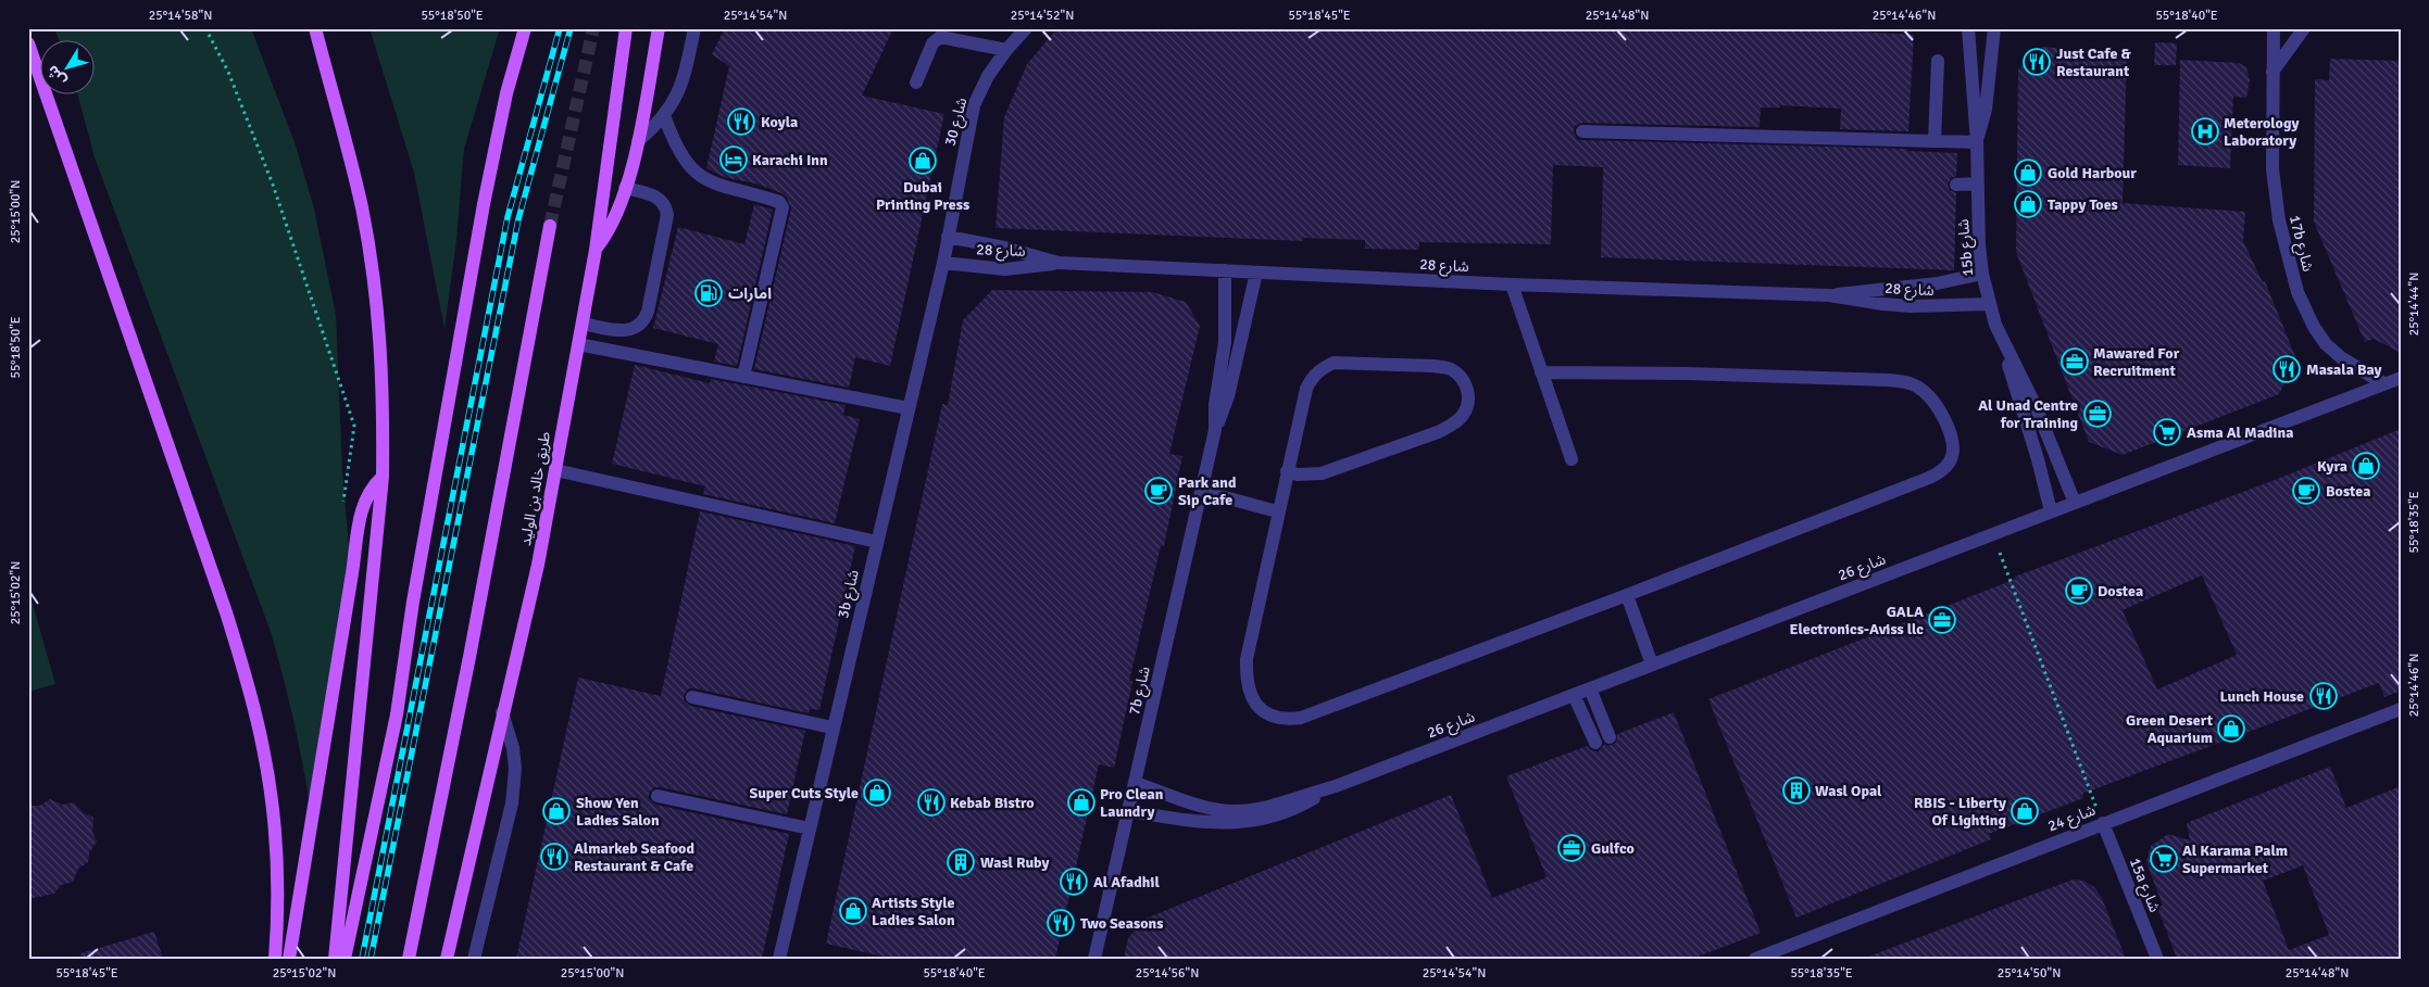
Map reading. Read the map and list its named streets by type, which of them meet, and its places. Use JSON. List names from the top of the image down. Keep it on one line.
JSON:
{"streets":{"main road":["طريق خالد بن الوليد"],"street":["شارع 30","17b شارع","15b شارع","شارع 28","شارع 26","3b شارع","7b شارع","شارع 24","15a شارع"]},"crossings":[["شارع 30","شارع 28"],["شارع 30","3b شارع"],["17b شارع","شارع 26"],["15b شارع","شارع 28"],["15b شارع","شارع 26"],["شارع 28","3b شارع"],["شارع 28","7b شارع"],["شارع 26","7b شارع"],["شارع 24","15a شارع"]],"places":{"restaurant":["Just Cafe & Restaurant","Koyla","Masala Bay","Lunch House","Kebab Bistro","Almarkeb Seafood Restaurant & Cafe","Al Afadhil","Two Seasons"],"hospital":["Meterology Laboratory"],"hotel":["Karachi Inn"],"shop":["Dubai Printing Press","Gold Harbour","Tappy Toes","Kyra","Green Desert Aquarium","Super Cuts Style","Pro Clean Laundry","Show Yen Ladies Salon","RBIS - Liberty Of Lighting","Artists Style Ladies Salon"],"fuel station":["امارات"],"office":["Mawared For Recruitment","Al Unad Centre for Training","GALA Electronics-Aviss llc","Gulfco"],"supermarket":["Asma Al Madina","Al Karama Palm Supermarket"],"cafe":["Park and Sip Cafe","Bostea","Dostea"],"building":["Wasl Opal","Wasl Ruby"]},"north":"bottom left","coordinates":["25°14'58\"N","55°18'50\"E","25°14'54\"N","25°14'52\"N","55°18'45\"E","25°14'48\"N","25°14'46\"N","55°18'40\"E","25°15'00\"N","25°14'44\"N","55°18'35\"E","25°15'02\"N","25°14'56\"N","25°14'50\"N"]}
